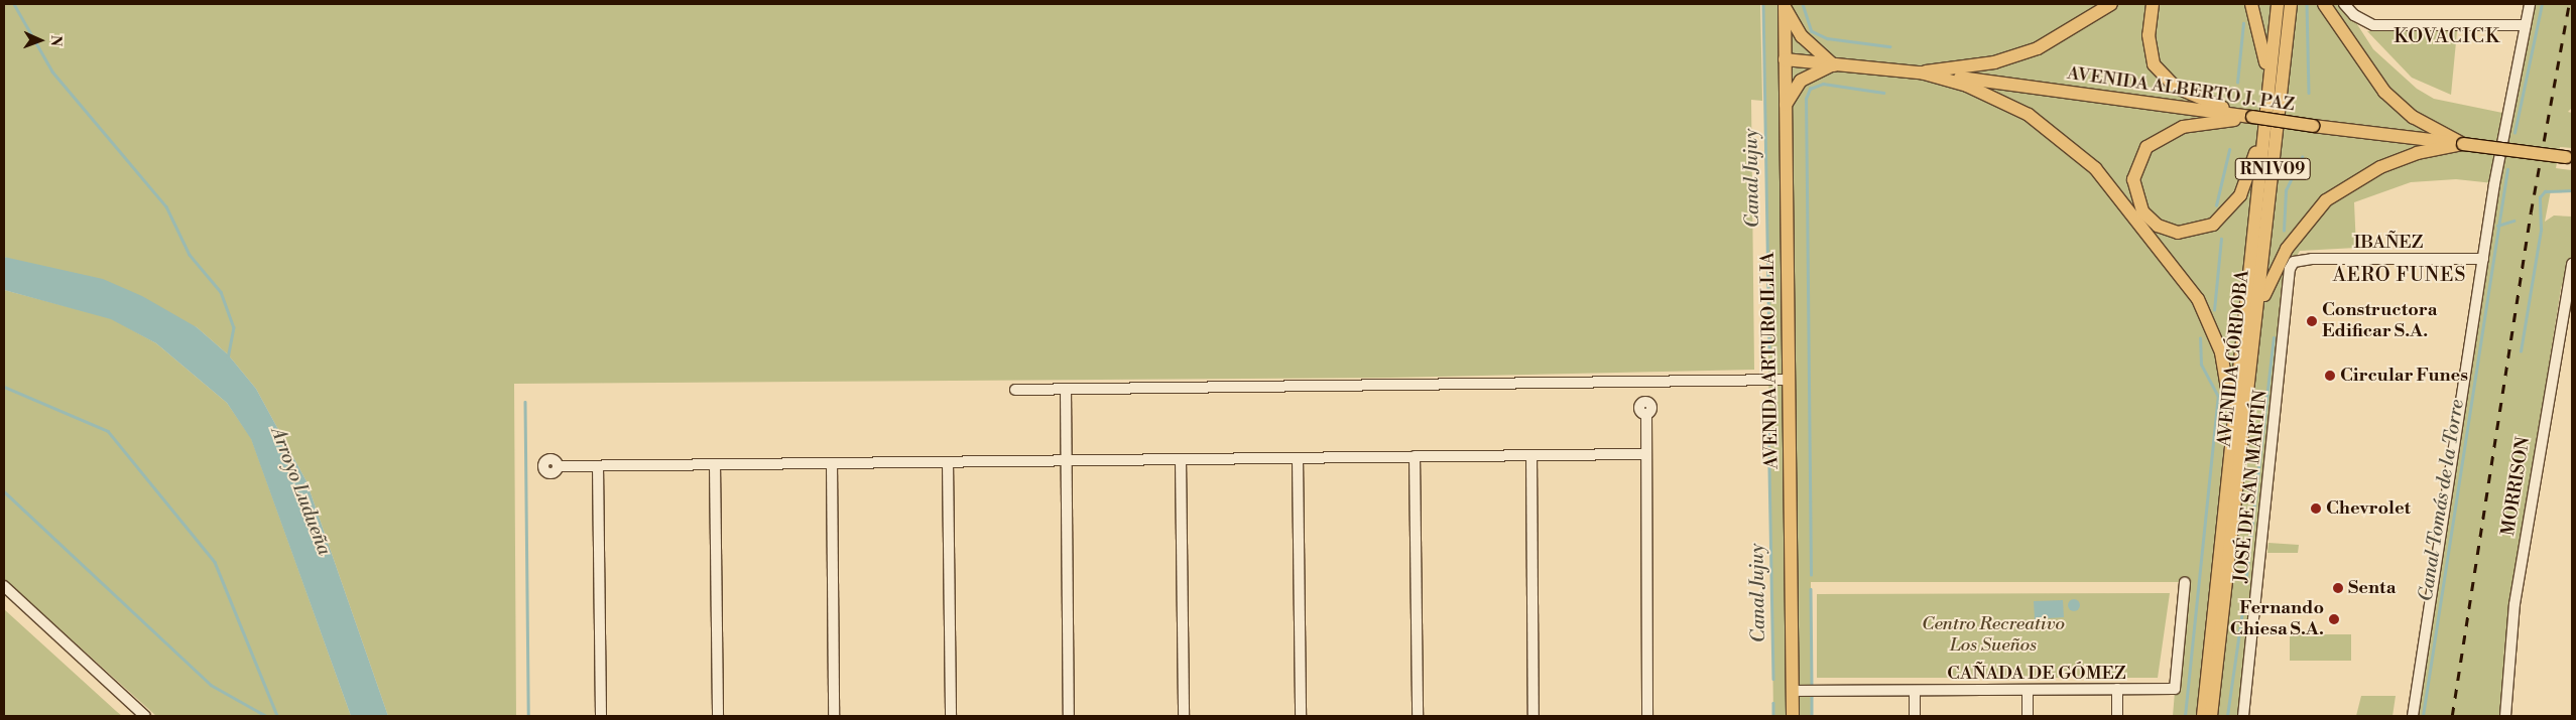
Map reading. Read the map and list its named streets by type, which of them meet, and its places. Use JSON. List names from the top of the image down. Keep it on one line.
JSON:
{"streets":{"main road":["AVENIDA ALBERTO J. PAZ","RN1V09","AVENIDA CÓRDOBA","AVENIDA ARTURO ILLIA"],"street":["IBAÑEZ","JOSÉ DE SAN MARTÍN","MORRISON","CAÑADA DE GÓMEZ"]},"crossings":[["AVENIDA ALBERTO J. PAZ","AVENIDA ARTURO ILLIA"],["IBAÑEZ","JOSÉ DE SAN MARTÍN"],["AVENIDA ARTURO ILLIA","CAÑADA DE GÓMEZ"]],"districts":["KOVACICK","AERO FUNES"],"water":["Canal Jujuy","Arroyo Ludueña","Canal Tomás de la Torre"],"parks":["Centro Recreativo Los Sueños"],"places":["Constructora Edificar S.A.","Circular Funes","Chevrolet","Senta","Fernando Chiesa S.A."],"north":"right"}
